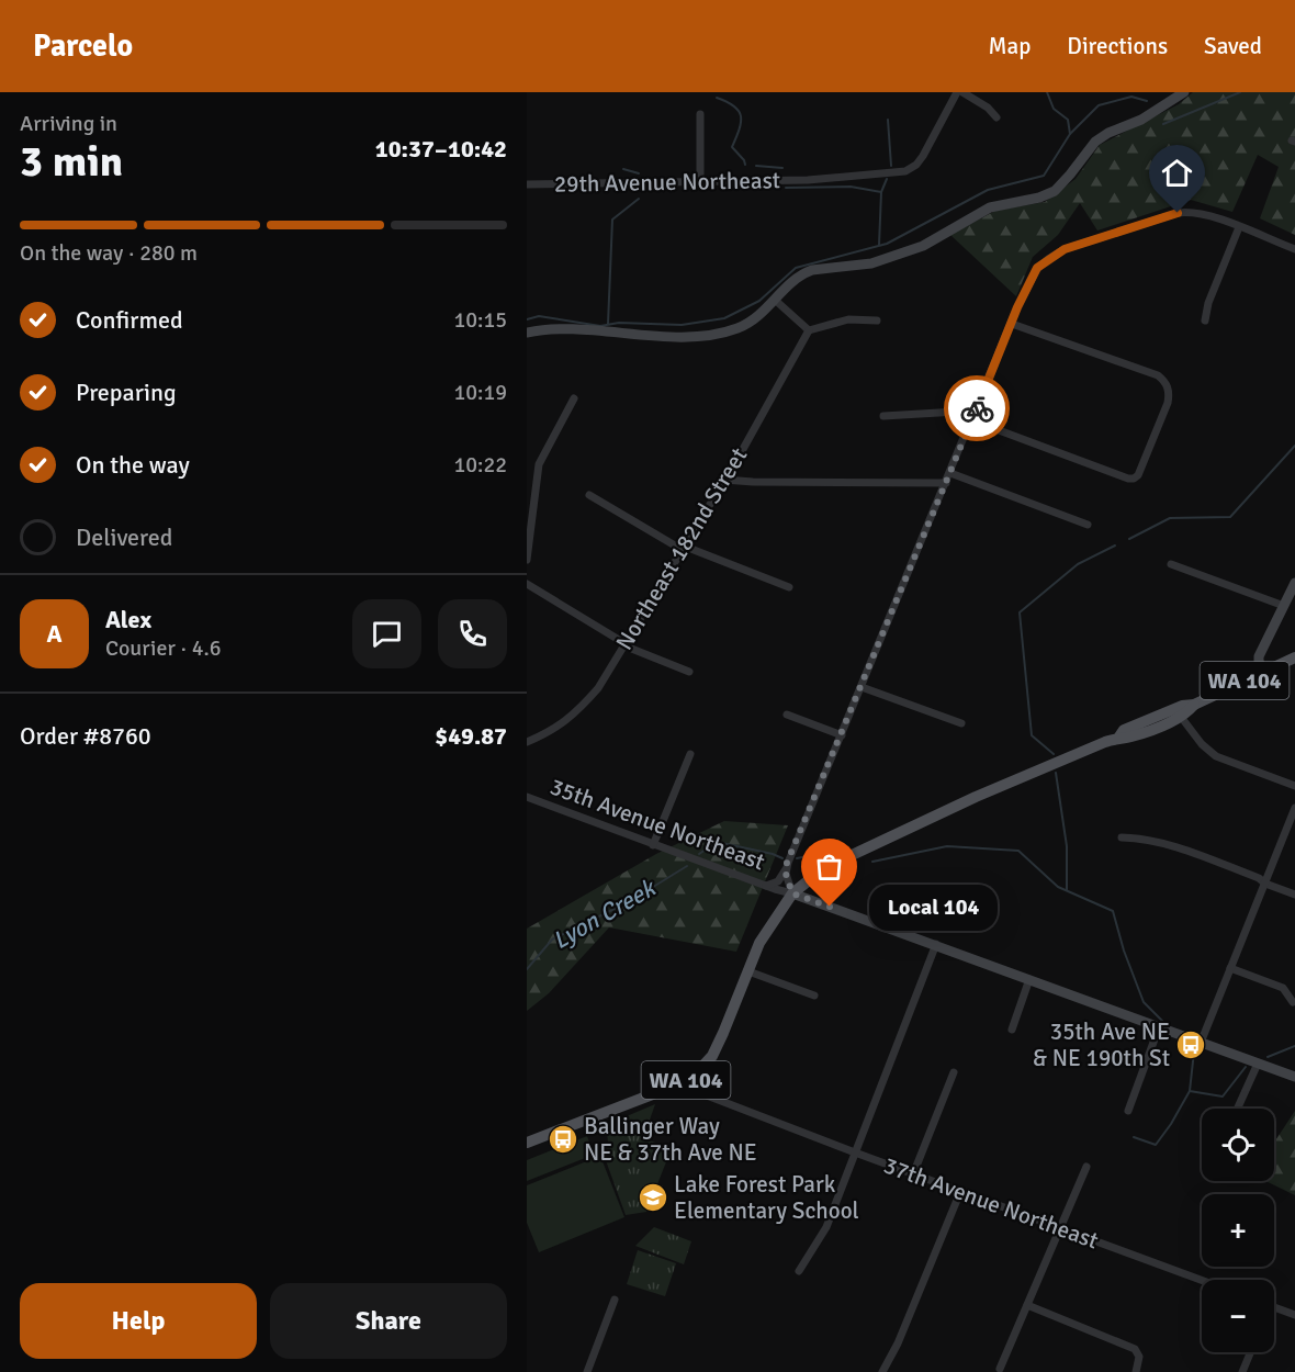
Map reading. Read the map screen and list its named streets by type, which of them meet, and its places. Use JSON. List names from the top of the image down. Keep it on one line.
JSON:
{"streets":{"main road":["WA 104"],"street":["29th Avenue Northeast","Northeast 182nd Street","35th Avenue Northeast","37th Avenue Northeast"]},"crossings":[["WA 104","35th Avenue Northeast"],["WA 104","37th Avenue Northeast"]],"water":["Lyon Creek"],"places":{"other":["Local 104"],"bus stop":["35th Ave NE & NE 190th St","Ballinger Way NE & 37th Ave NE"],"school or university":["Lake Forest Park Elementary School"]},"page":{"header":"Parcelo","nav":["Map","Directions","Saved"],"heading":["3 min","Arriving in","10:37–10:42"],"panel":["Alex","Courier · 4.6","Order #8760","$49.87"],"bar":"On the way · 280 m","list":[["Confirmed","10:15"],["Preparing","10:19"],["On the way","10:22"],"Delivered"],"round":"A","bubble":"Local 104","map_buttons":["+","−"],"buttons":["Help","Share"]}}
